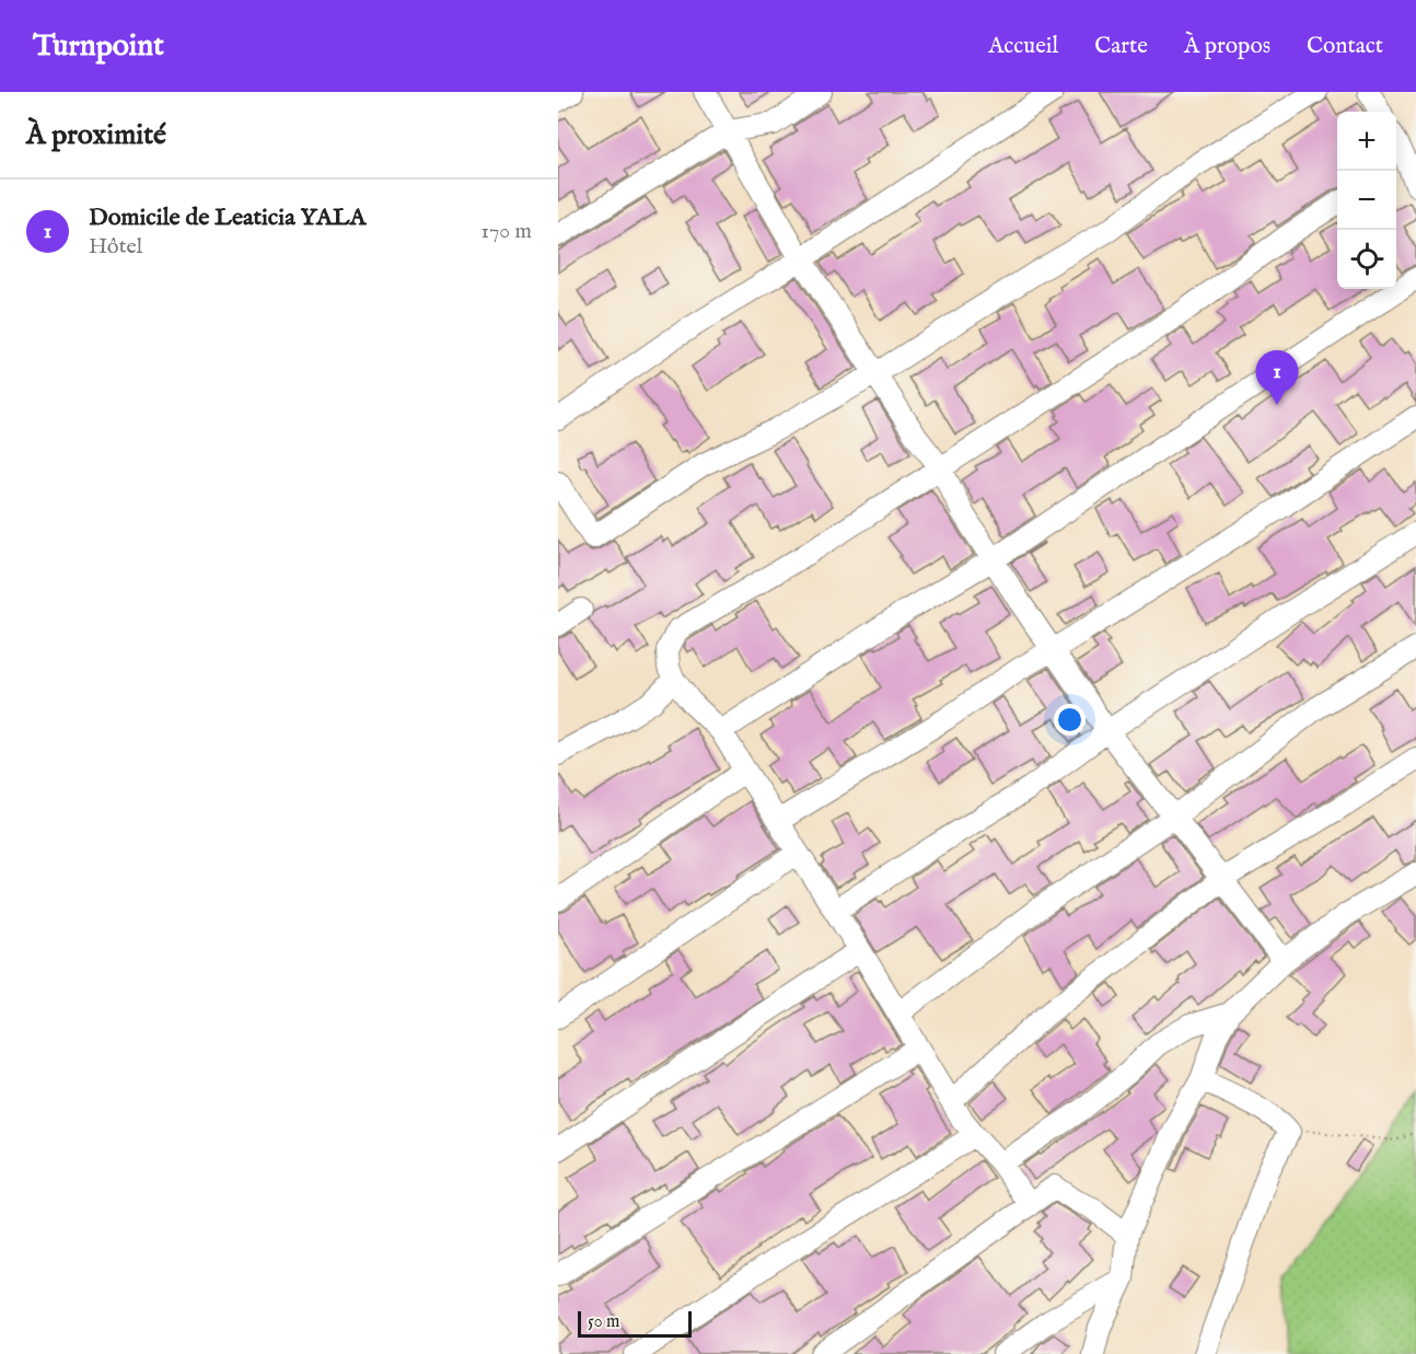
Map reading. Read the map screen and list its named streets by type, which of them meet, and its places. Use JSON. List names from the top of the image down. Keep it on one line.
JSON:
{"scale_bar":"50 m","page":{"header":"Turnpoint","nav":["Accueil","Carte","À propos","Contact"],"heading":"À proximité","map_buttons":["+","−"],"list":[{"mark":"1","name":"Domicile de Leaticia YALA","note":"Hôtel","value":"170 m"}],"pins":"1","scale":"50 m"}}
